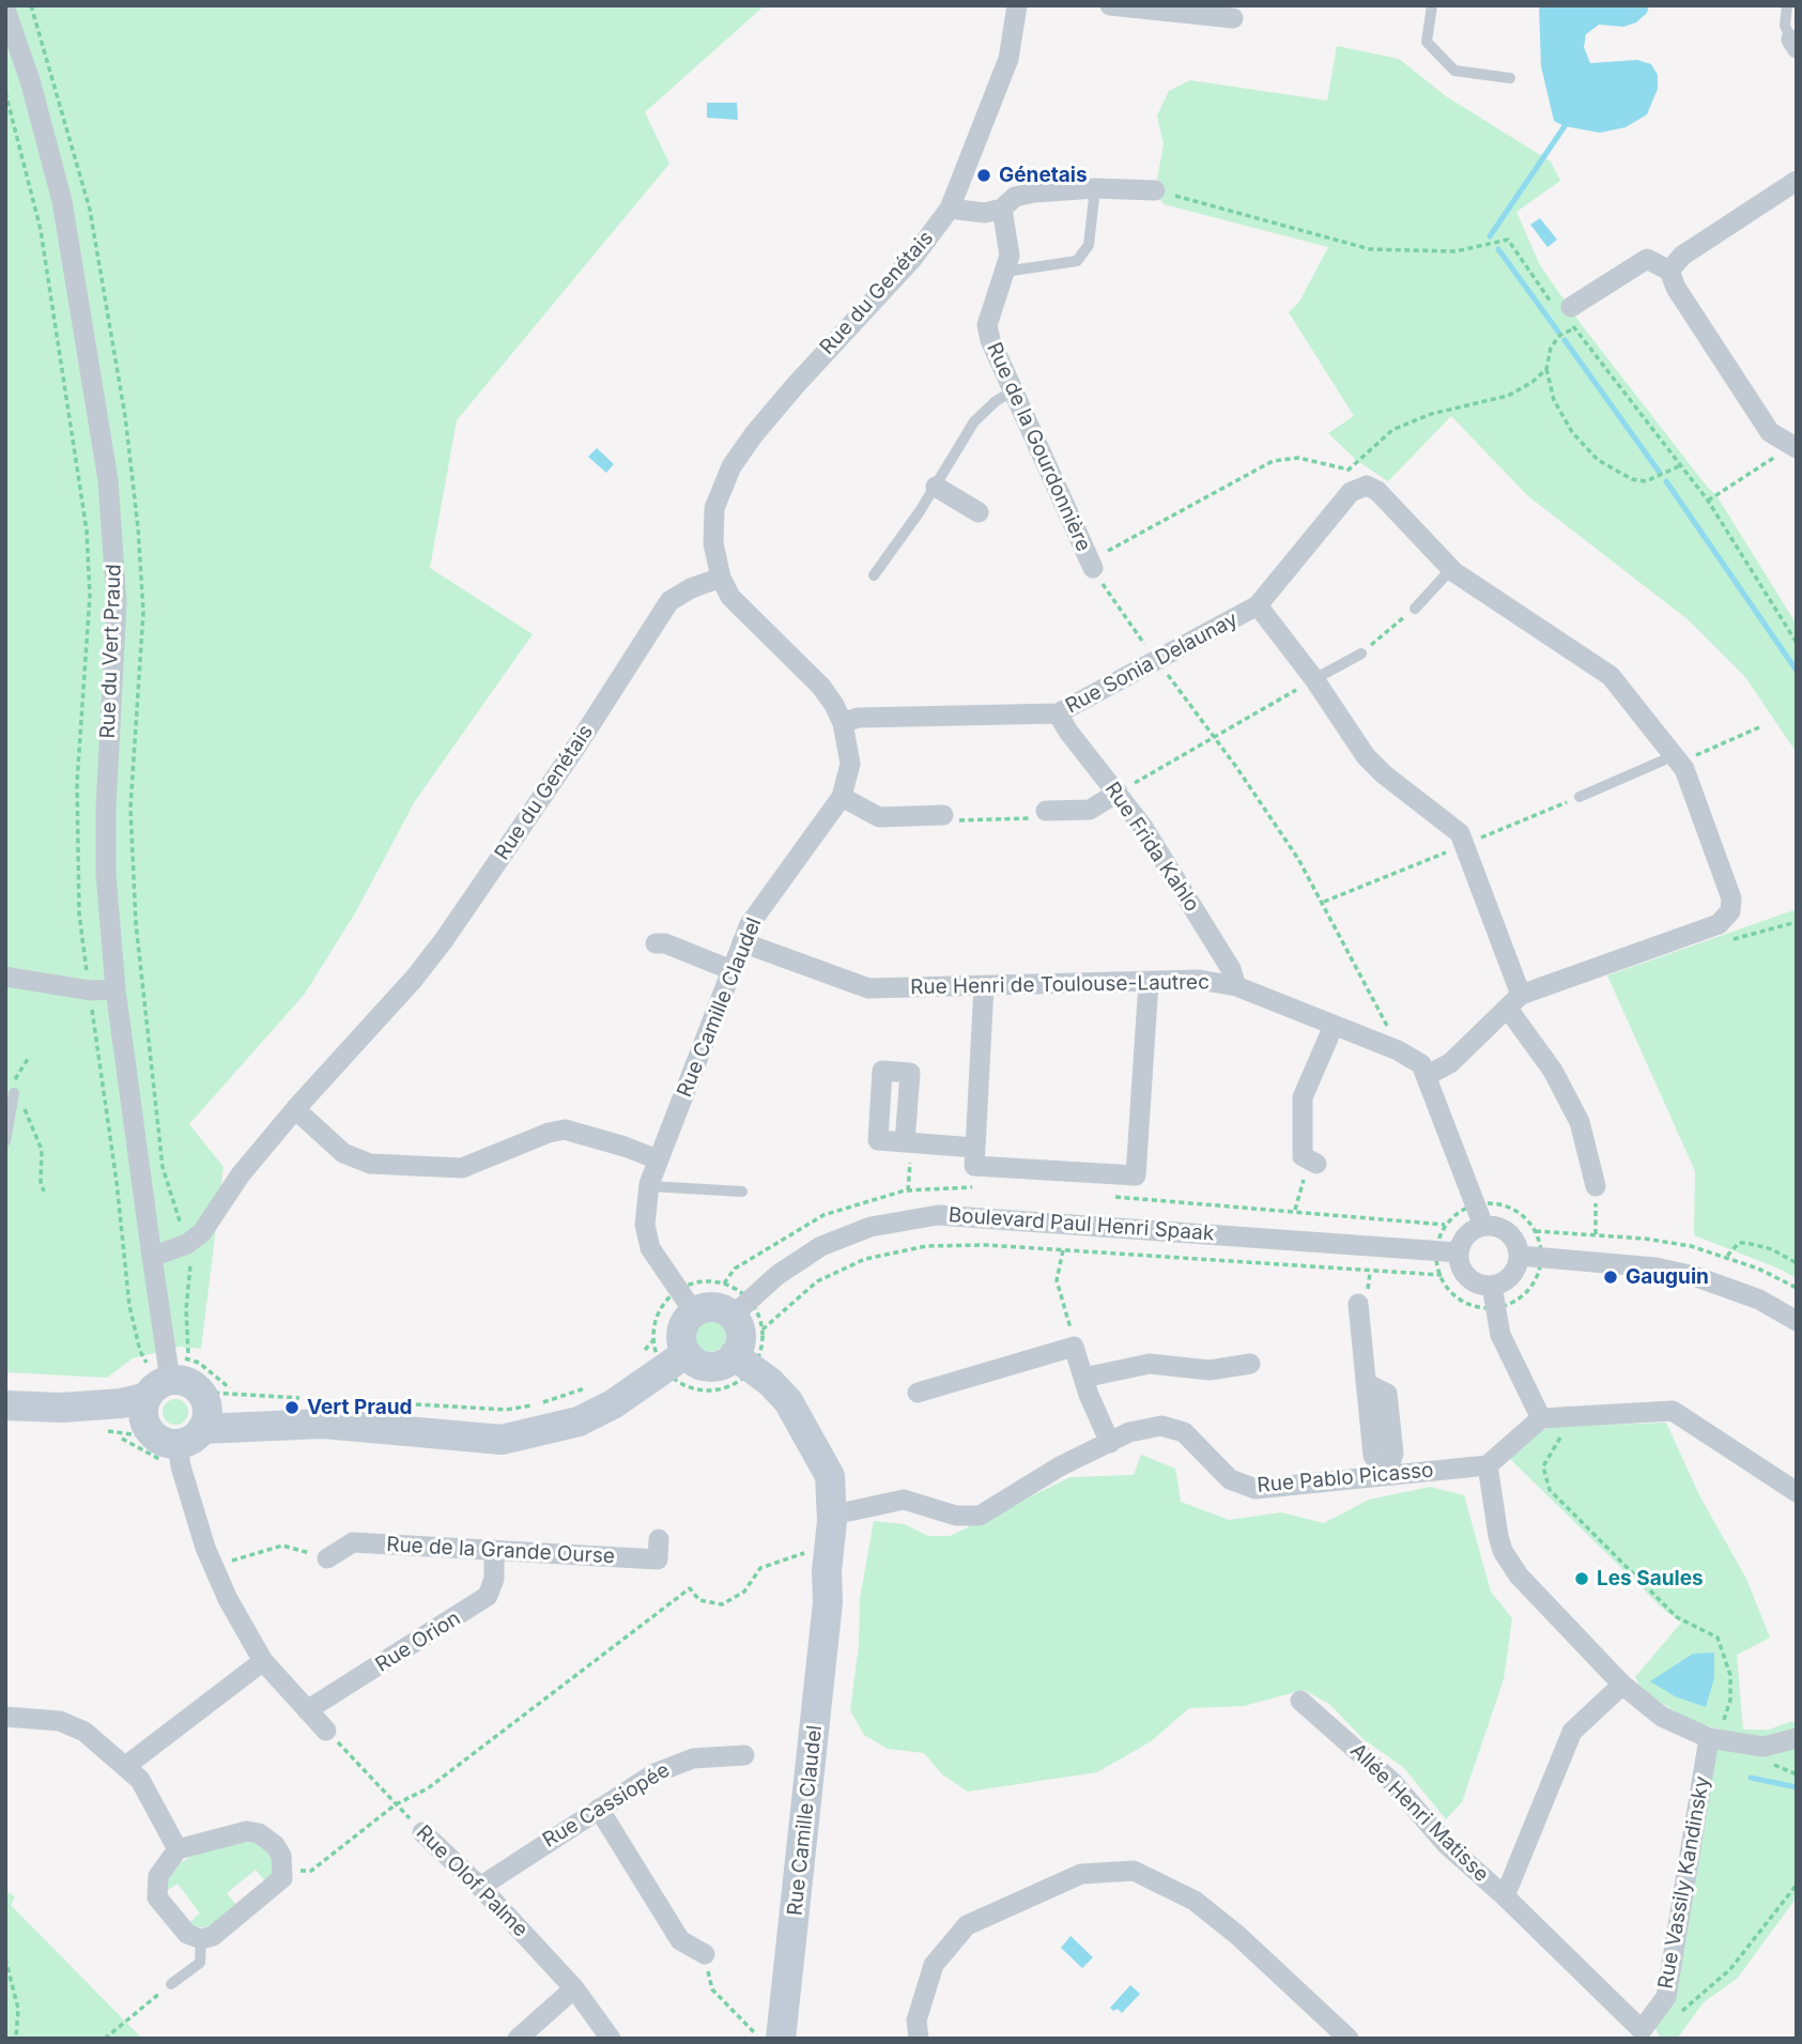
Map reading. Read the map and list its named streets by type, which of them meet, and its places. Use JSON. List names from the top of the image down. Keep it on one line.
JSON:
{"streets":{"street":["Rue du Genétais","Rue de la Gourdonnière","Rue du Vert Praud","Rue Sonia Delaunay","Rue Frida Kahlo","Rue Henri de Toulouse-Lautrec","Rue Camille Claudel","Boulevard Paul Henri Spaak","Rue Pablo Picasso","Rue de la Grande Ourse","Rue Orion","Rue Cassiopée","Allée Henri Matisse","Rue Olof Palme","Rue Vassily Kandinsky"]},"crossings":[["Rue du Genétais","Rue du Vert Praud"],["Rue du Genétais","Rue Camille Claudel"],["Rue Sonia Delaunay","Rue Frida Kahlo"],["Rue Sonia Delaunay","Rue Camille Claudel"],["Rue Frida Kahlo","Rue Henri de Toulouse-Lautrec"],["Rue Henri de Toulouse-Lautrec","Rue Camille Claudel"],["Rue Camille Claudel","Boulevard Paul Henri Spaak"],["Rue Camille Claudel","Rue Pablo Picasso"],["Rue de la Grande Ourse","Rue Orion"],["Rue Cassiopée","Rue Olof Palme"]],"places":["Génetais","Gauguin","Vert Praud","Les Saules"]}
